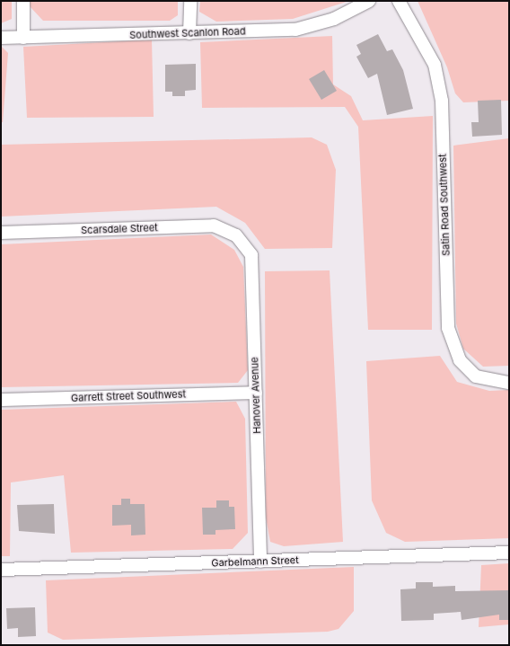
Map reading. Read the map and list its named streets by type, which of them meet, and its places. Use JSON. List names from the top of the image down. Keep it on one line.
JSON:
{"streets":{"street":["Southwest Scanlon Road","Satin Road Southwest","Scarsdale Street","Hanover Avenue","Garrett Street Southwest","Garbelmann Street"]},"crossings":[["Scarsdale Street","Hanover Avenue"],["Hanover Avenue","Garrett Street Southwest"],["Hanover Avenue","Garbelmann Street"]]}
